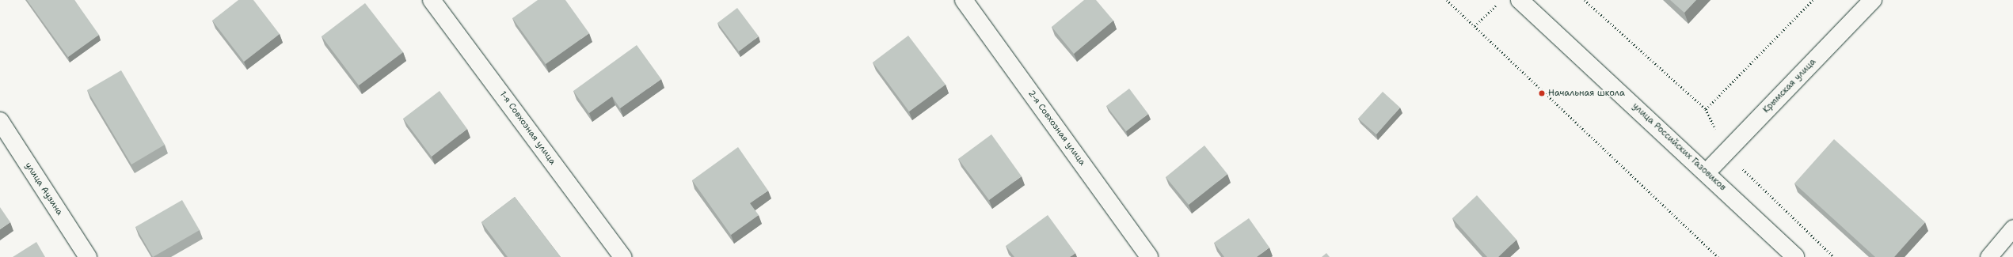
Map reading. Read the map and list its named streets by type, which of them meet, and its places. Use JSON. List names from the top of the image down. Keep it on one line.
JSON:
{"streets":{"street":["Крымская улица","1-я Совхозная улица","2-я Совхозная улица","улица Российских Газовиков","улица Аузина"]},"crossings":[["Крымская улица","улица Российских Газовиков"]],"places":["Начальная школа"]}
